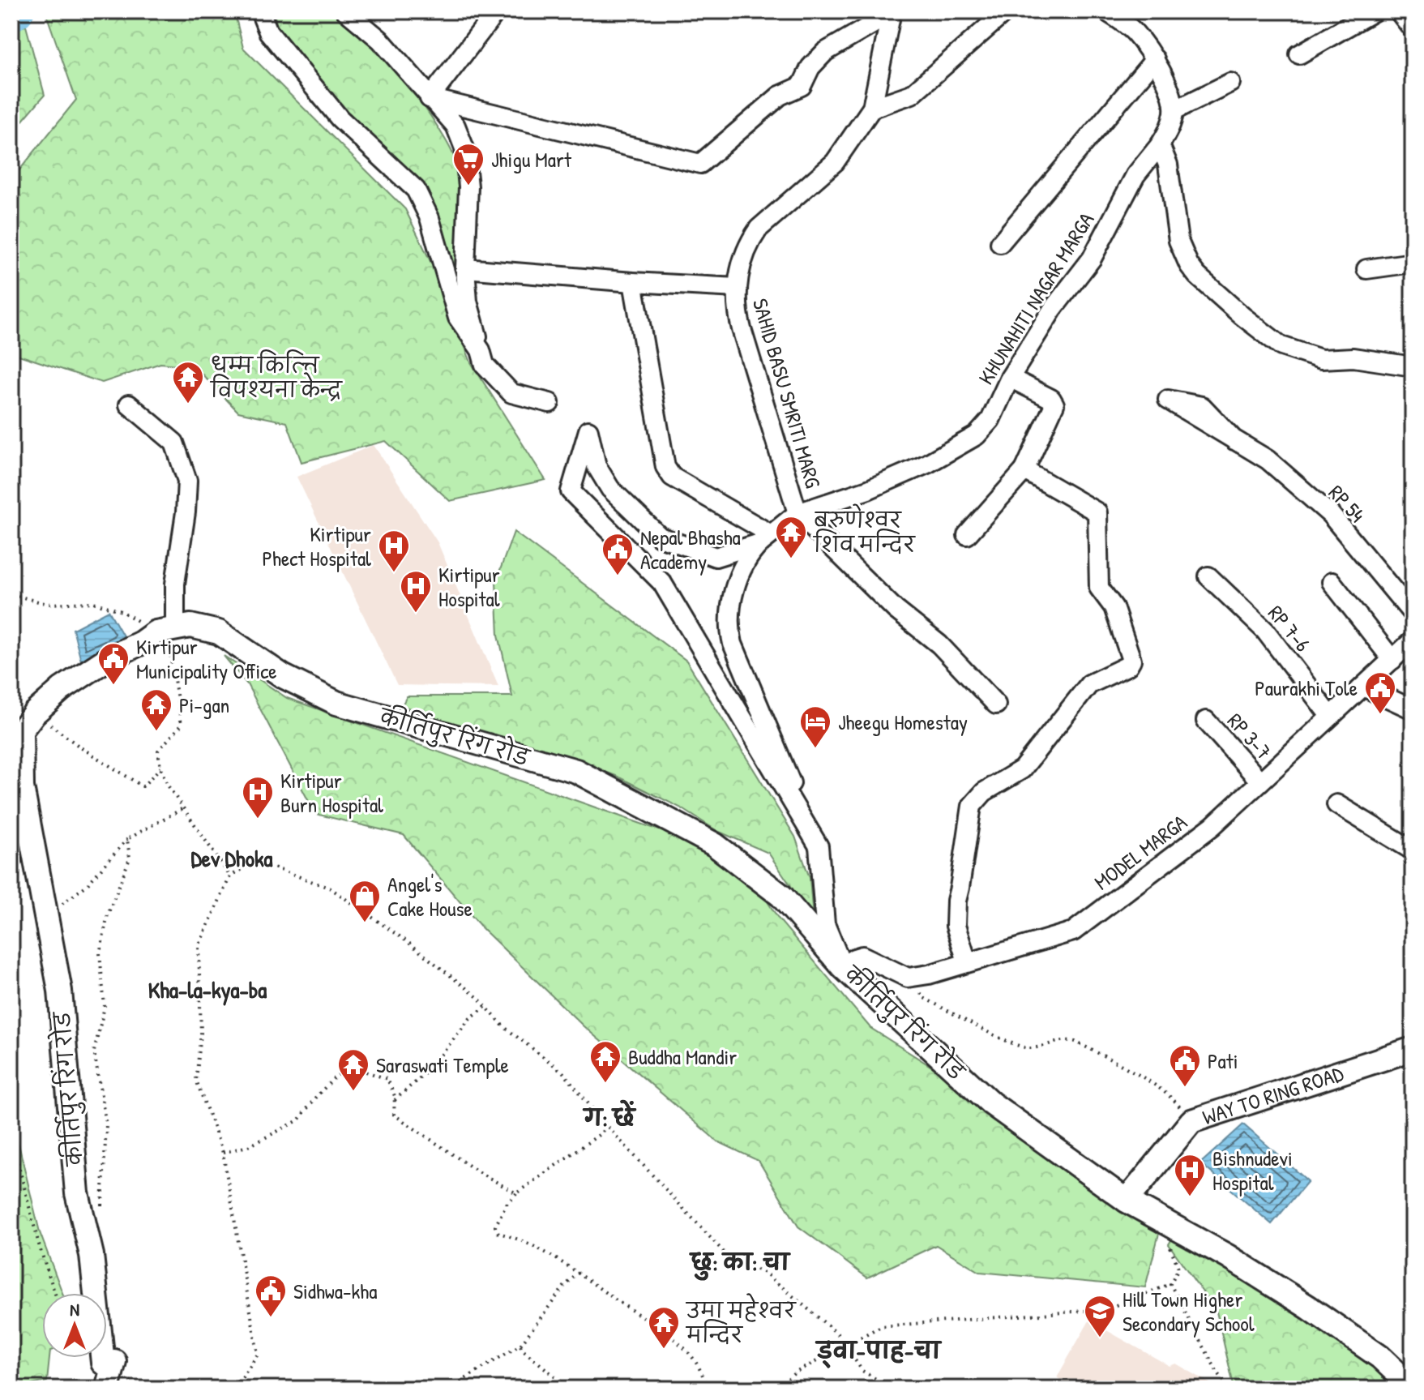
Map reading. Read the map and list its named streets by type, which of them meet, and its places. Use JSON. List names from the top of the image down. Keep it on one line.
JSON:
{"streets":{"street":["KHUNAHITI NAGAR MARGA","SAHID BASU SMRITI MARG","RP 54","RP 7-6","RP 3-7","कीर्तिपुर रिंग रोड","MODEL MARGA","WAY TO RING ROAD"]},"crossings":[["KHUNAHITI NAGAR MARGA","SAHID BASU SMRITI MARG"],["SAHID BASU SMRITI MARG","कीर्तिपुर रिंग रोड"],["RP 7-6","MODEL MARGA"],["RP 3-7","MODEL MARGA"],["कीर्तिपुर रिंग रोड","WAY TO RING ROAD"]],"districts":["Dev Dhoka","Kha-la-kya-ba","ग: छें","छु: का: चा","ड्वा-पाह-चा"],"places":{"supermarket":["Jhigu Mart"],"temple":["धम्म कित्त्ति विपश्यना केन्द्र","बरुणेश्वर शिव मन्दिर","Pi-gan","Buddha Mandir","Saraswati Temple","उमा महेश्वर मन्दिर"],"hospital":["Kirtipur Phect Hospital","Kirtipur Hospital","Kirtipur Burn Hospital","Bishnudevi Hospital"],"public building":["Nepal Bhasha Academy","Kirtipur Municipality Office","Paurakhi Tole","Pati","Sidhwa-kha"],"hotel":["Jheegu Homestay"],"shop":["Angel's Cake House"],"school or university":["Hill Town Higher Secondary School"]},"north":"top"}
